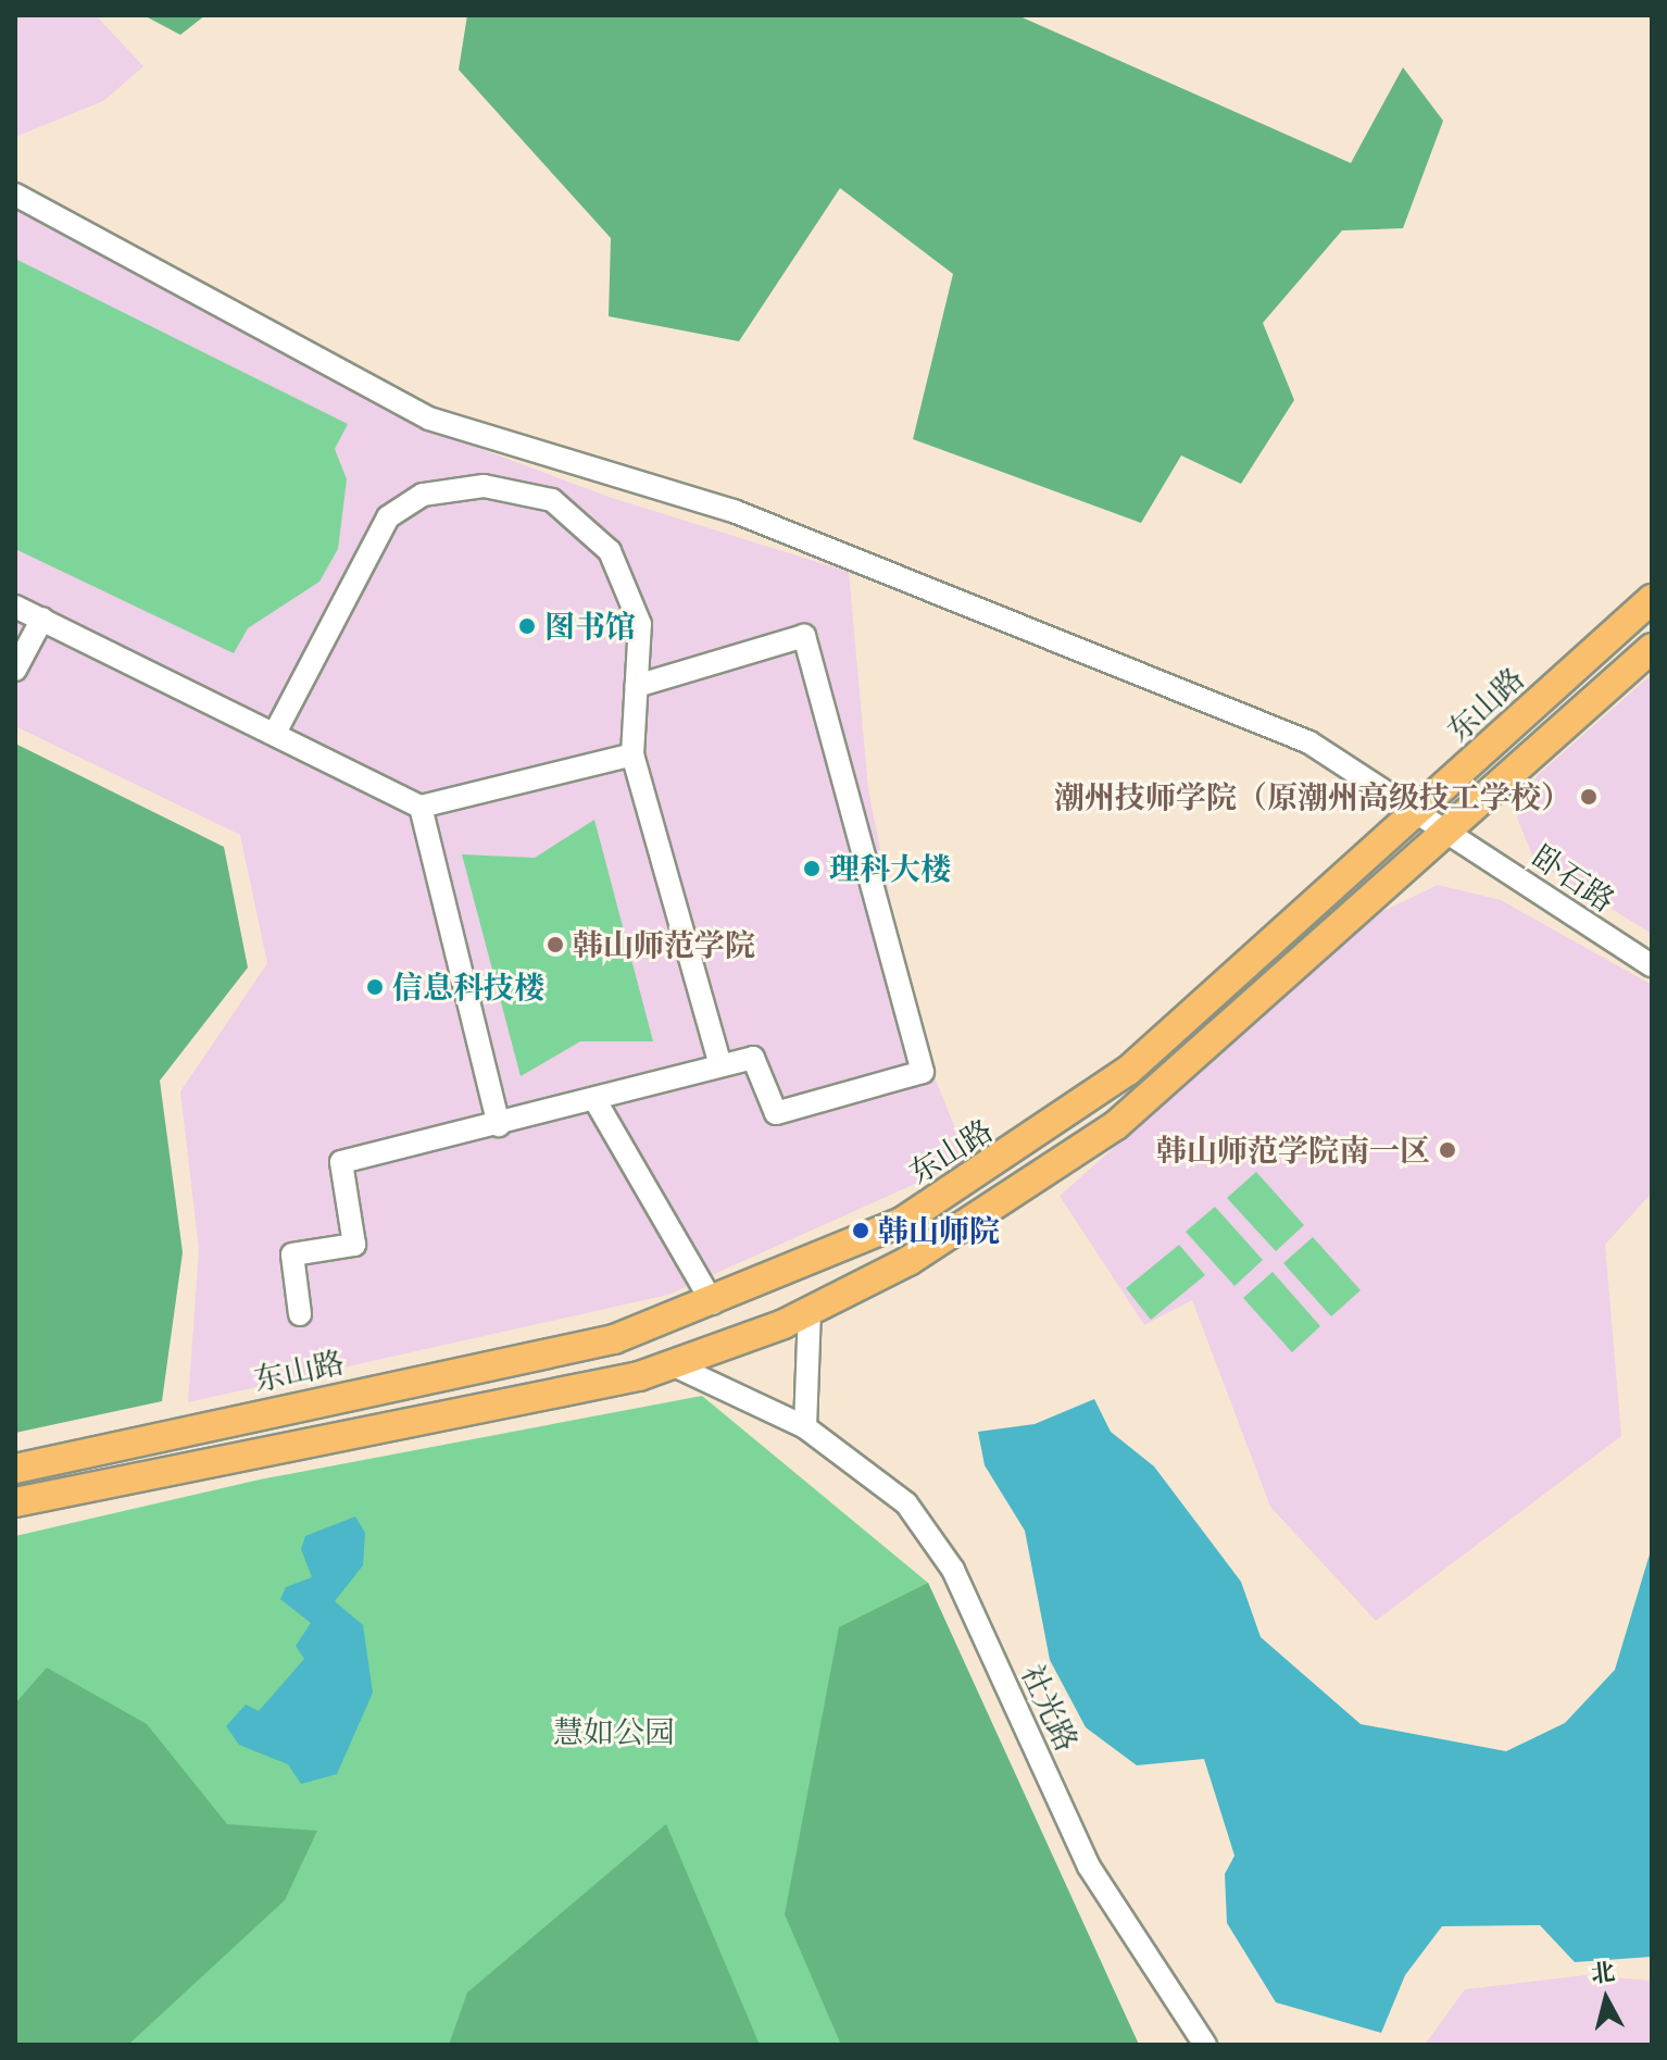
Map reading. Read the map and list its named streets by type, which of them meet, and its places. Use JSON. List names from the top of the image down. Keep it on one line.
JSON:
{"streets":{"main road":["东山路"],"street":["卧石路","社光路"]},"crossings":[["东山路","卧石路"]],"parks":["慧如公园"],"places":["图书馆","潮州技师学院（原潮州高级技工学校）","理科大楼","韩山师范学院","信息科技楼","韩山师范学院南一区","韩山师院"],"north":"top"}
